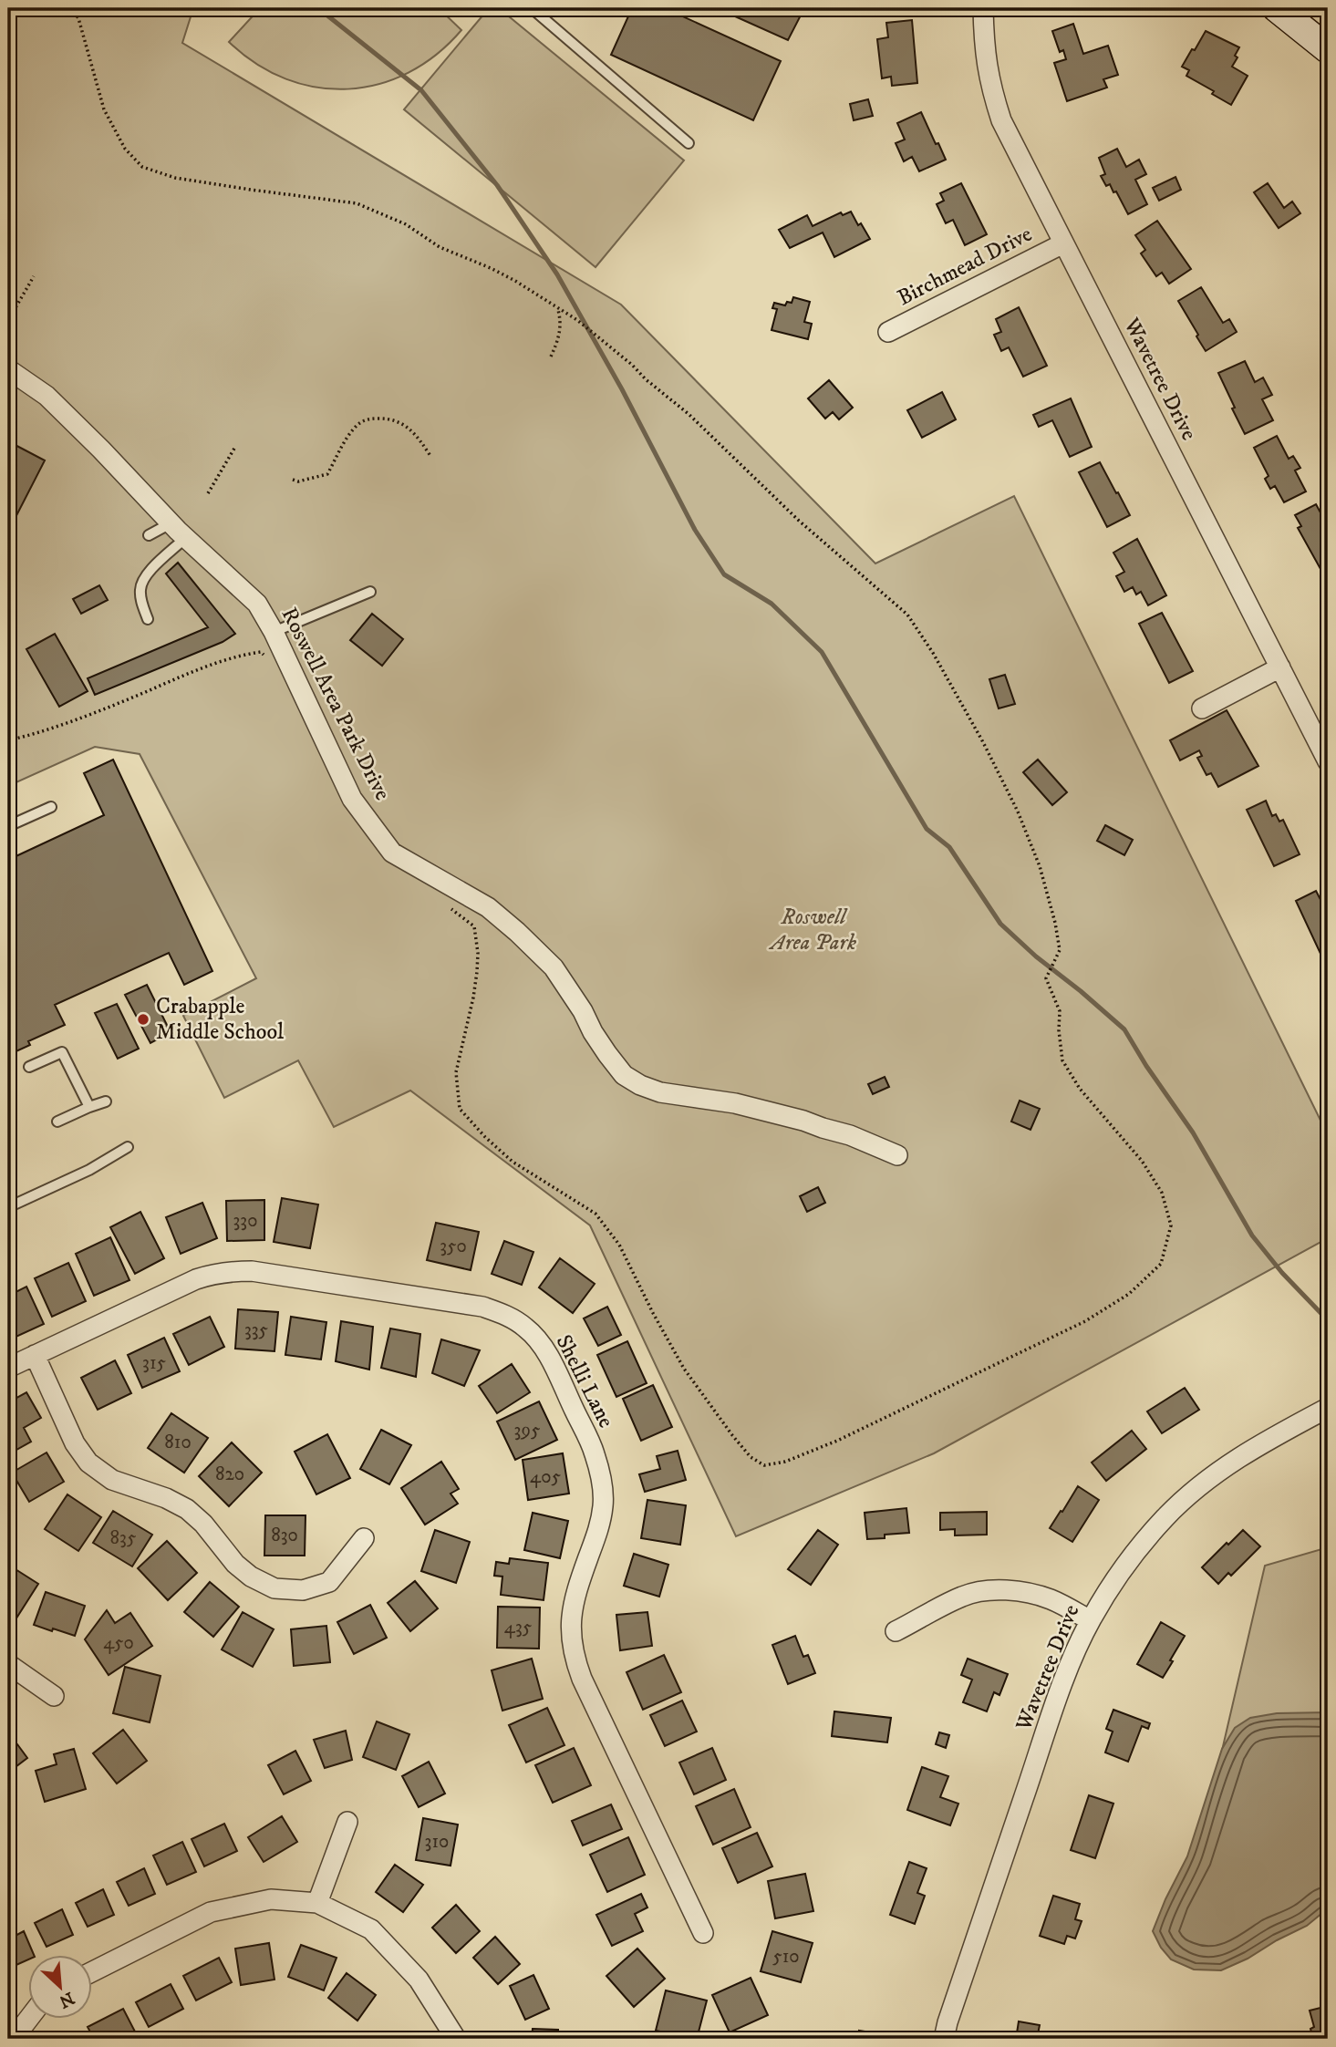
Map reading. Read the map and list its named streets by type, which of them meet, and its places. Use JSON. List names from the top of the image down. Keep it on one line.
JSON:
{"streets":{"street":["Birchmead Drive","Wavetree Drive","Roswell Area Park Drive","Shelli Lane"]},"crossings":[["Birchmead Drive","Wavetree Drive"]],"parks":["Roswell Area Park"],"places":["Crabapple Middle School"],"house_numbers":["330","350","335","315","395","810","820","405","830","835","435","450","310","510"],"north":"bottom right"}
